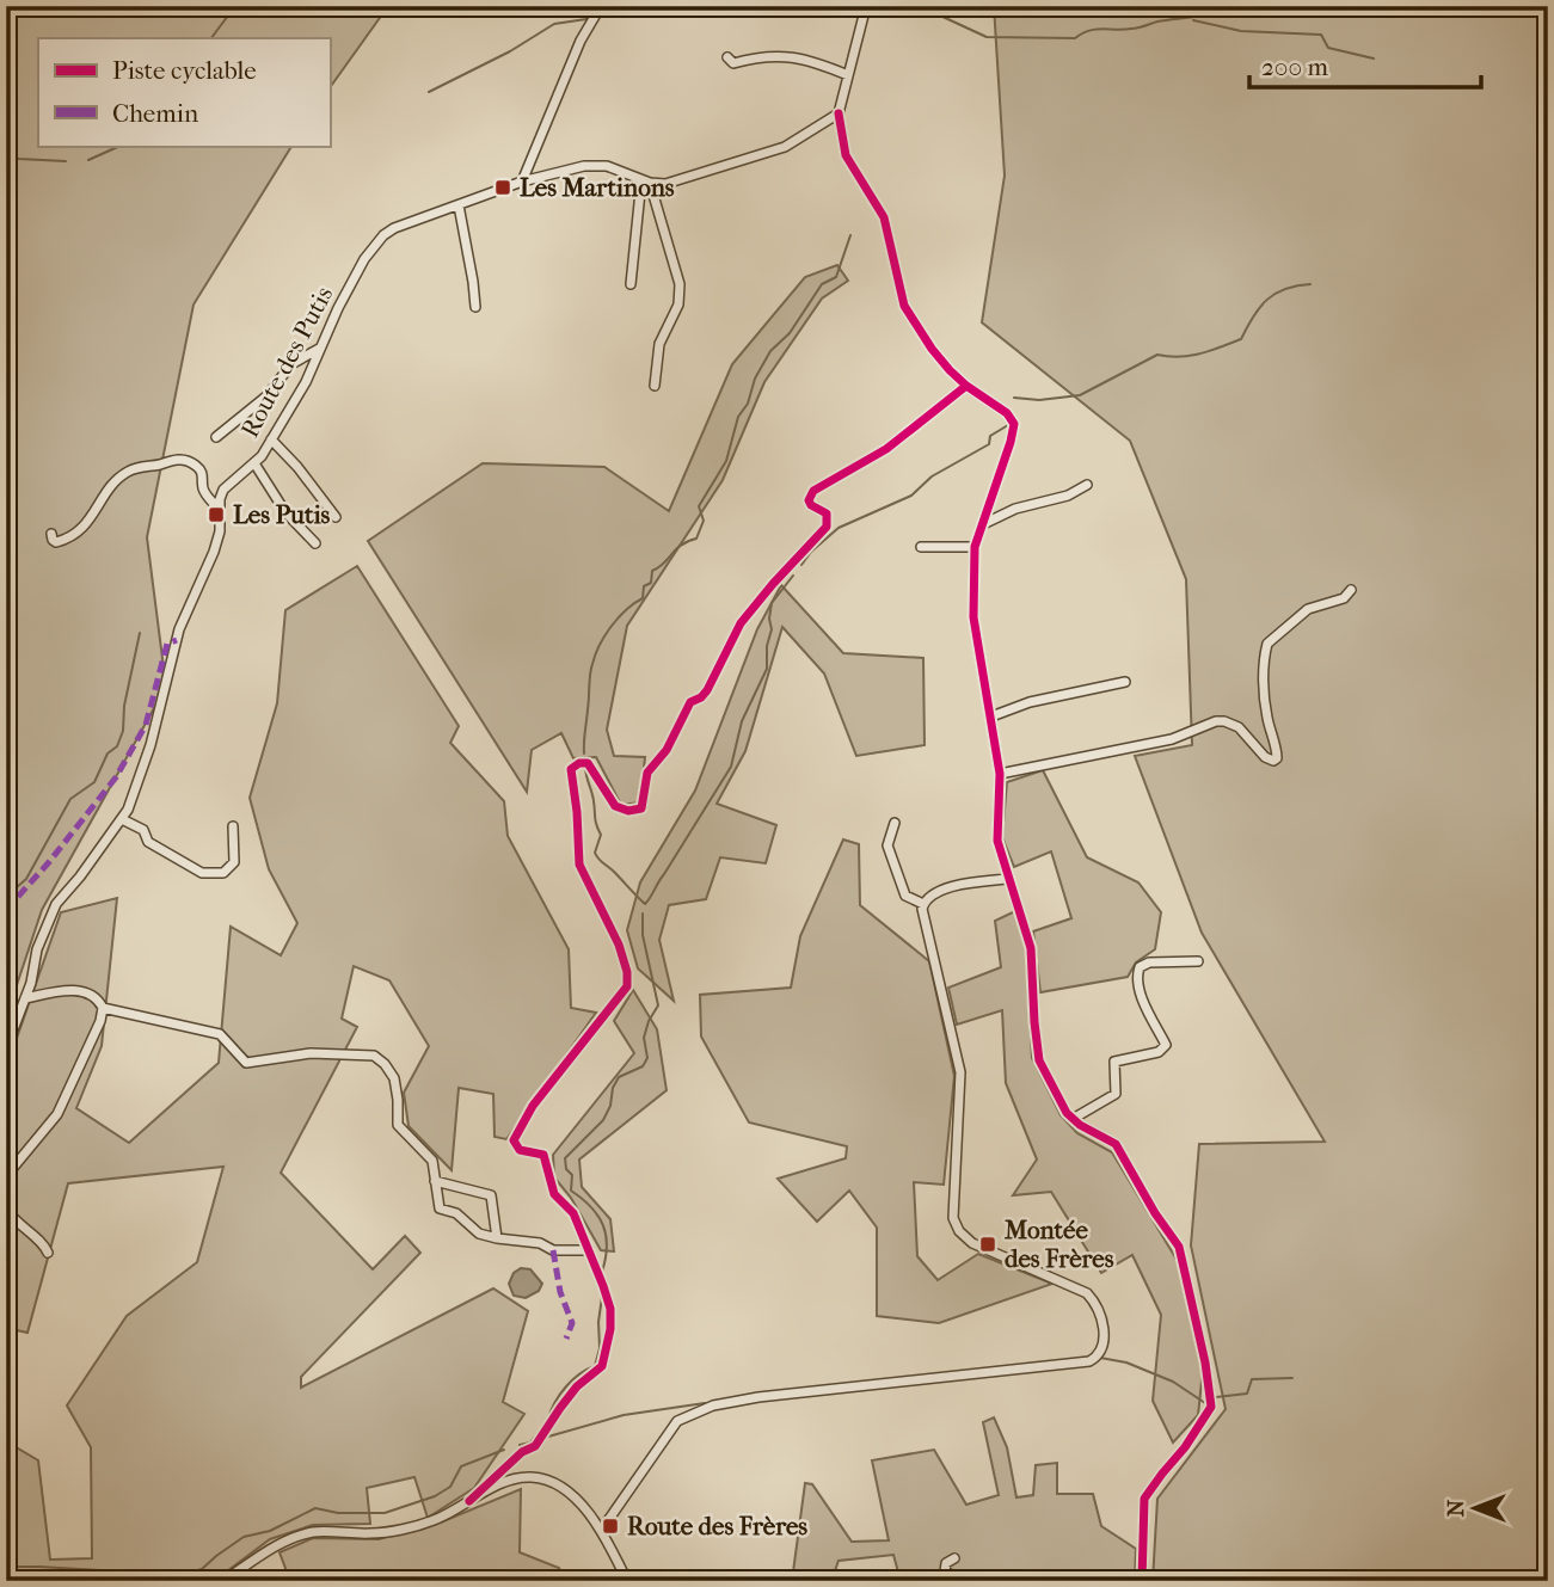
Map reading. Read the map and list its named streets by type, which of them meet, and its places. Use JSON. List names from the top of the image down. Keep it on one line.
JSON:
{"streets":{"street":["Route des Putis"]},"places":{"transit":["Les Martinons","Les Putis","Montée des Frères","Route des Frères"]},"legend":["Piste cyclable","Chemin"],"scale_bar":"200 m","north":"left"}
